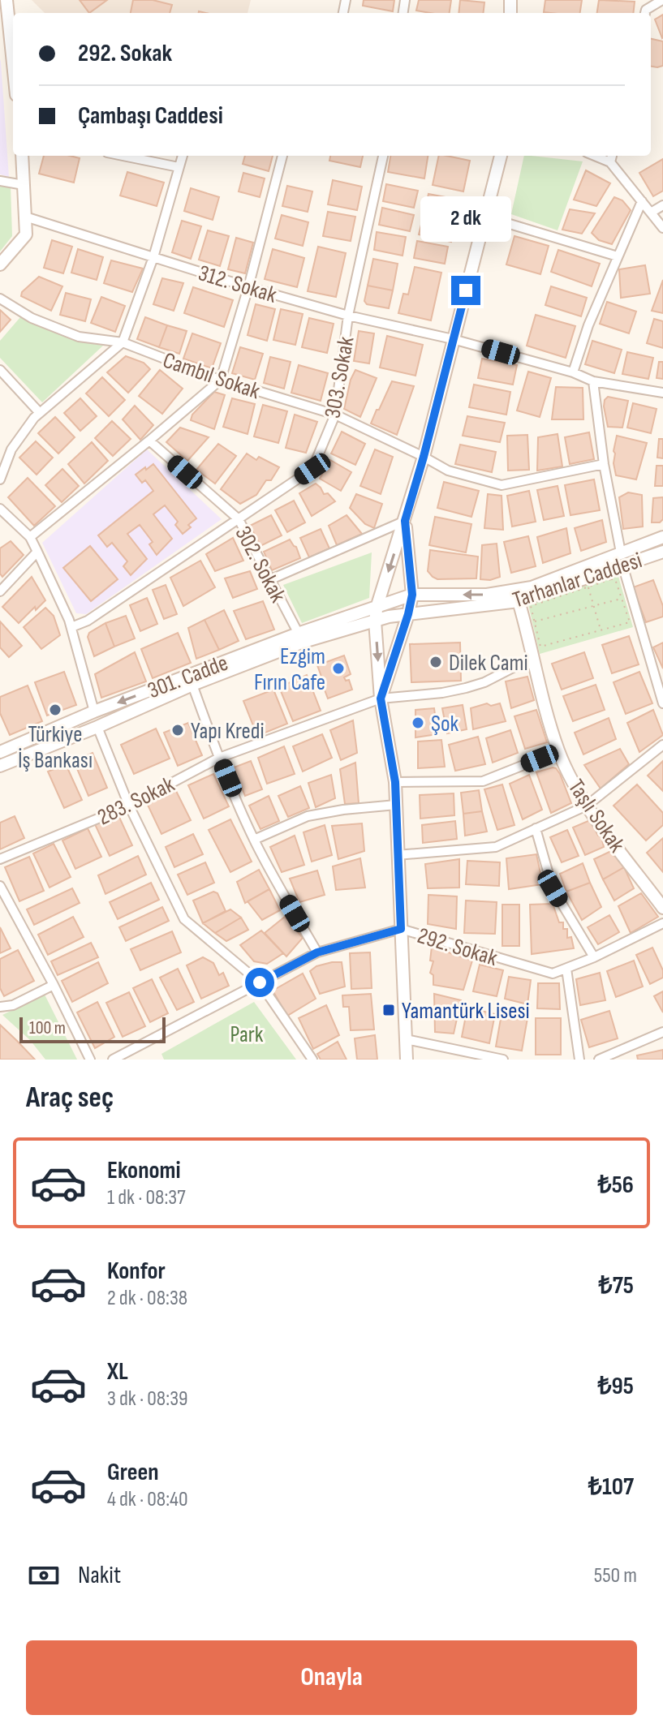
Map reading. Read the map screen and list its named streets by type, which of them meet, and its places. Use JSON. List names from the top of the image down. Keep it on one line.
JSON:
{"streets":{"main road":["Tarhanlar Caddesi","301. Cadde","Taşlı Sokak"],"street":["312. Sokak","Cambıl Sokak","303. Sokak","302. Sokak","283. Sokak","292. Sokak"]},"crossings":[["312. Sokak","303. Sokak"],["Cambıl Sokak","303. Sokak"],["303. Sokak","302. Sokak"],["302. Sokak","301. Cadde"],["Tarhanlar Caddesi","301. Cadde"],["Tarhanlar Caddesi","Taşlı Sokak"],["283. Sokak","Taşlı Sokak"]],"parks":["Park"],"places":{"other":["Dilek Cami","Ezgim Fırın Cafe","Türkiye İş Bankası","Şok","Yapı Kredi"],"transit":["Yamantürk Lisesi"]},"scale_bar":"100 m","page":{"banner":["292. Sokak","Çambaşı Caddesi"],"bubble":"2 dk","scale":"100 m","heading":"Araç seç","list":[{"name":"Ekonomi","note":"1 dk · 08:37","value":"₺56"},{"name":"Konfor","note":"2 dk · 08:38","value":"₺75"},{"name":"XL","note":"3 dk · 08:39","value":"₺95"},{"name":"Green","note":"4 dk · 08:40","value":"₺107"}],"pay":["Nakit","550 m"],"buttons":"Onayla"}}
